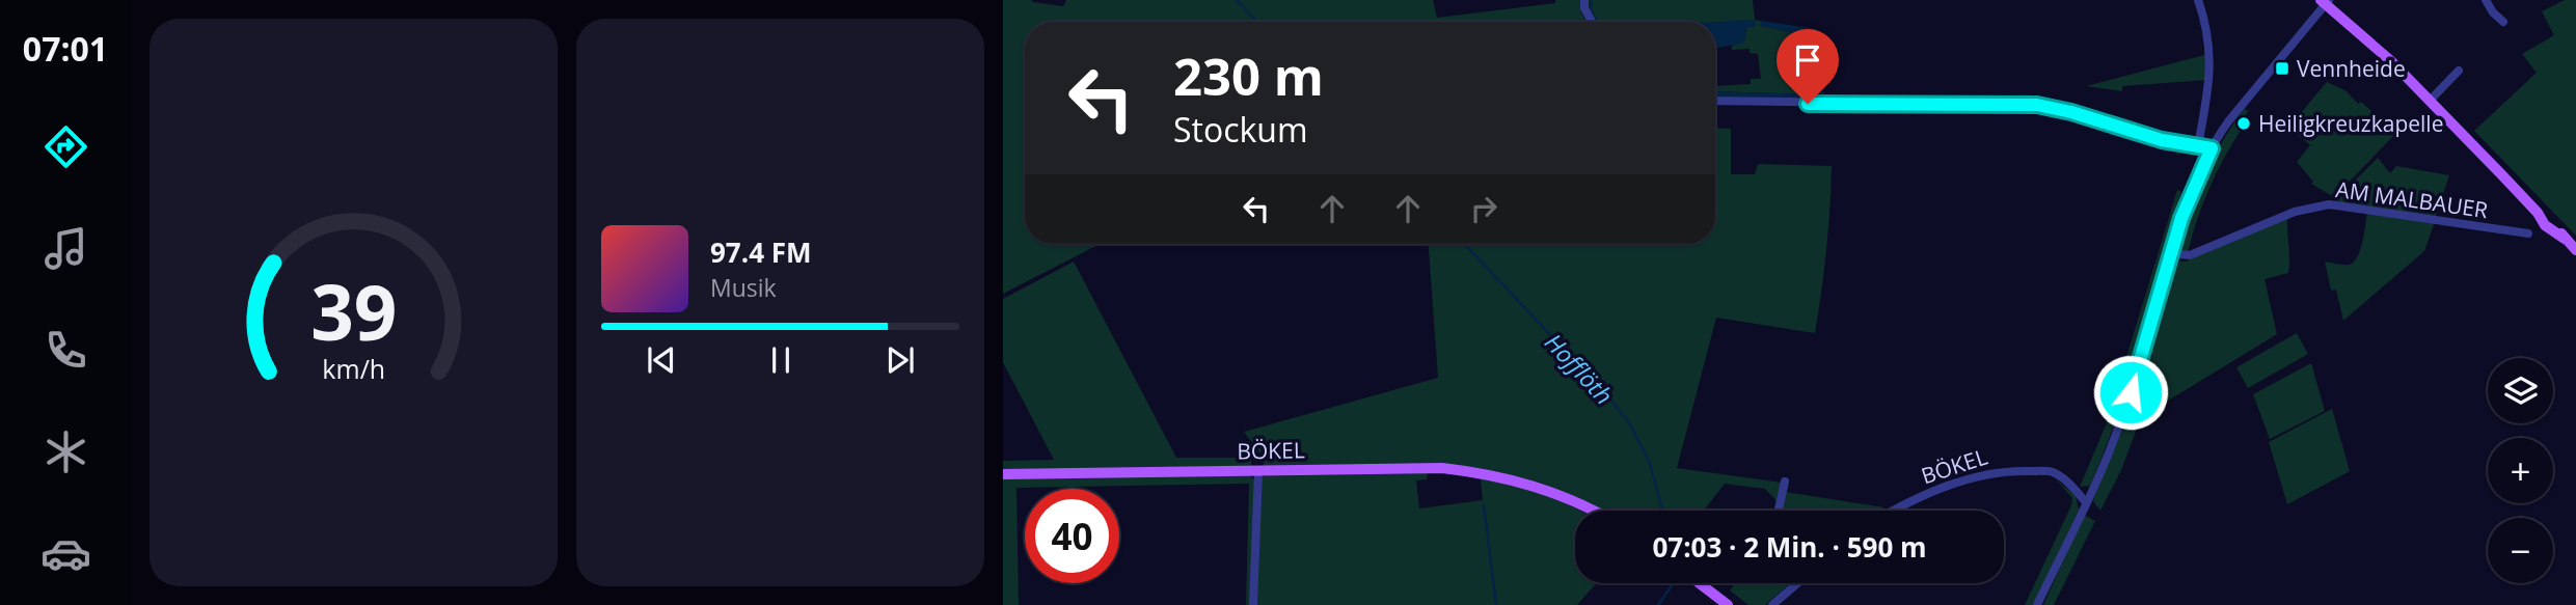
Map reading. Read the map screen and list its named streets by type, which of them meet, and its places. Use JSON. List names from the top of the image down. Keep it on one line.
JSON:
{"streets":{"main road":["BÖKEL"],"street":["AM MALBAUER"]},"water":["Hofflöth"],"places":{"transit":["Vennheide"],"other":["Heiligkreuzkapelle"]},"page":{"tabs":"07:01","turn":["230 m","Stockum"],"song":["97.4 FM","Musik"],"map_buttons":["+","−"],"limit":"40","trip":"07:03 · 2 Min. · 590 m","gauge":["39","km/h"]}}
